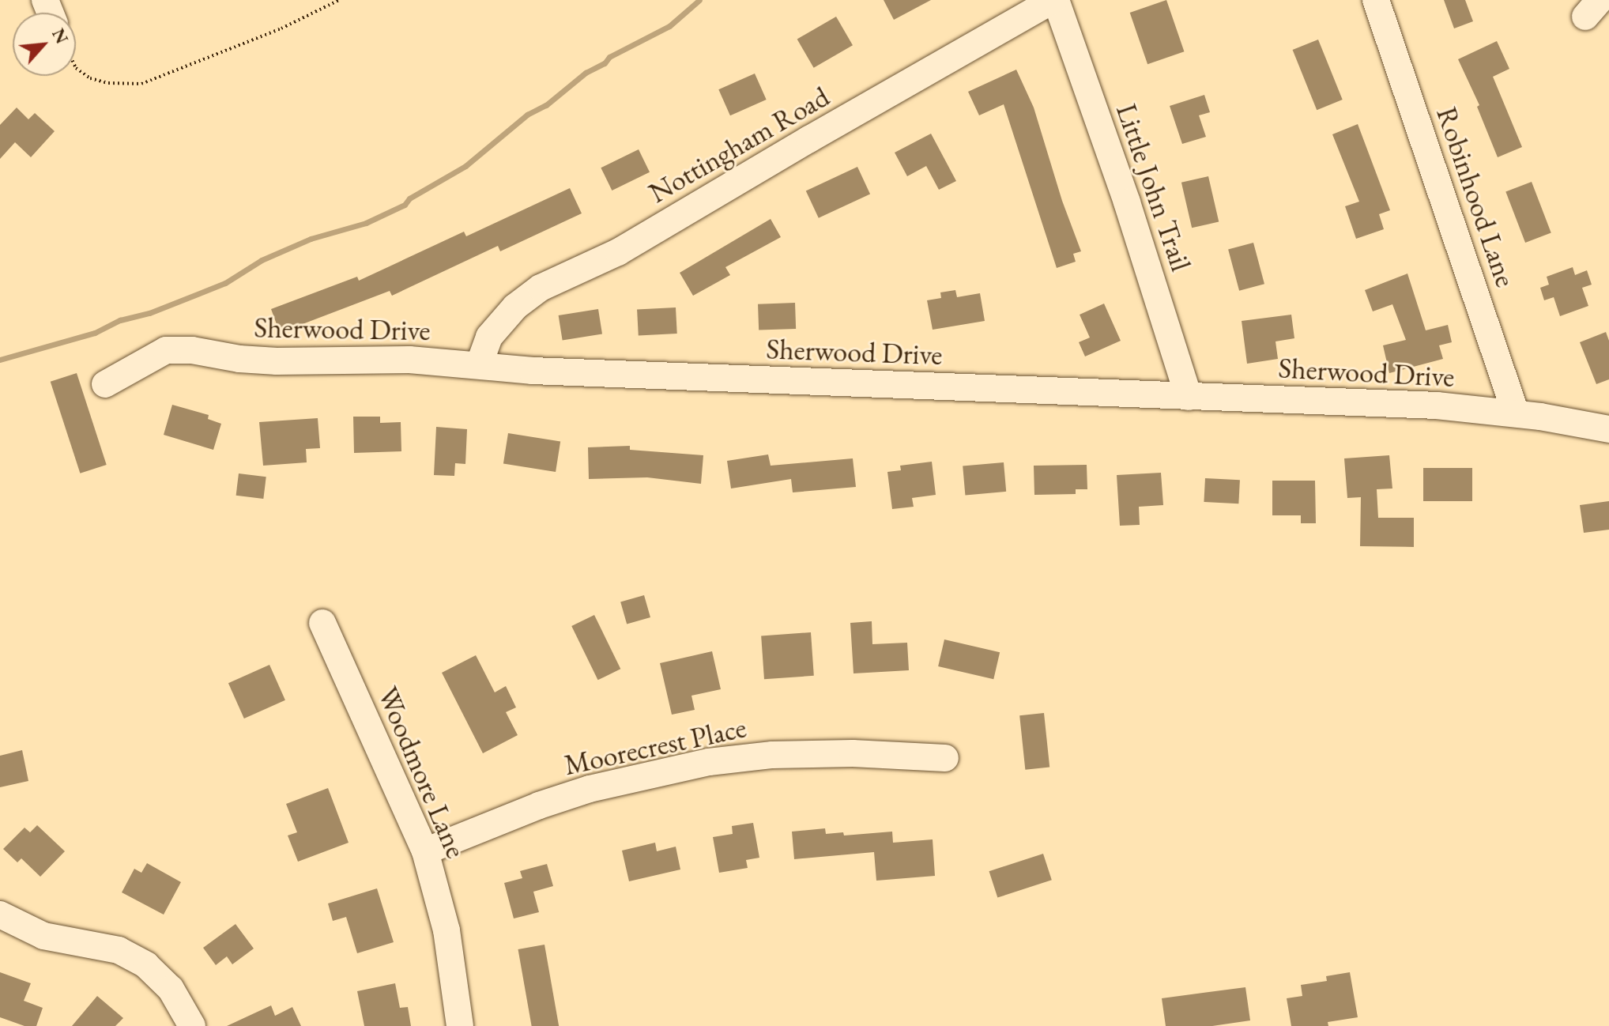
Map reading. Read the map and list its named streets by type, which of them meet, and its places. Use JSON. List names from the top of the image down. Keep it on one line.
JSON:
{"streets":{"street":["Nottingham Road","Little John Trail","Robinhood Lane","Sherwood Drive","Moorecrest Place","Woodmore Lane"]},"crossings":[["Nottingham Road","Little John Trail"],["Nottingham Road","Sherwood Drive"],["Little John Trail","Sherwood Drive"],["Robinhood Lane","Sherwood Drive"],["Moorecrest Place","Woodmore Lane"]],"north":"top right"}
